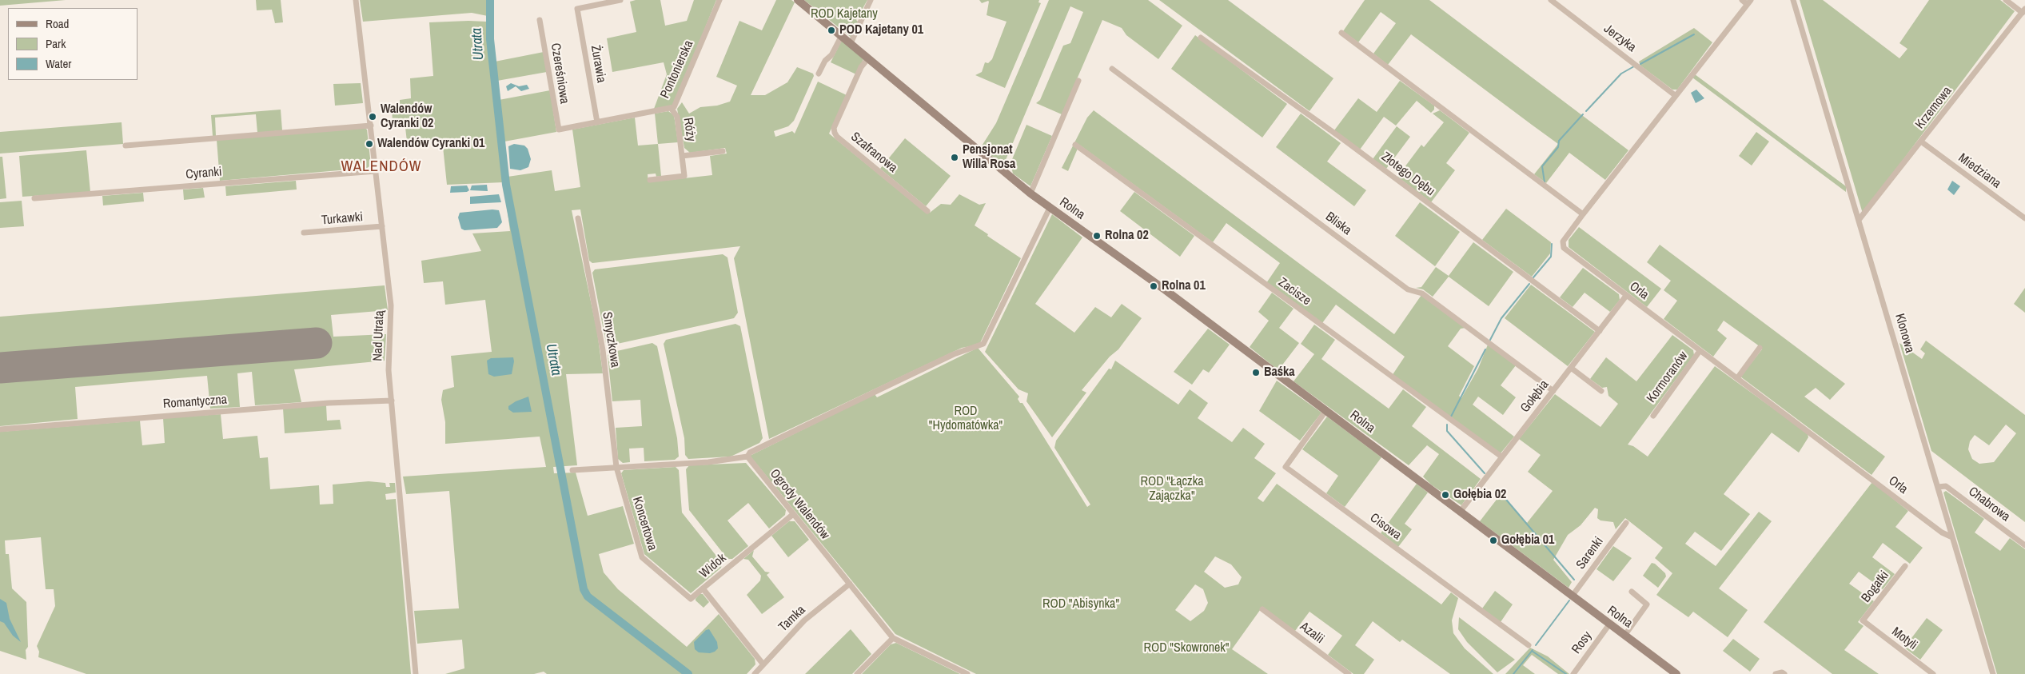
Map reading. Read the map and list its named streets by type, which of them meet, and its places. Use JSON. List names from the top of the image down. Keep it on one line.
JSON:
{"streets":{"street":["Jerzyka","Żurawia","Pontonierska","Czereśniowa","Krzemowa","Róży","Szafranowa","Miedziana","Cyranki","Złotego Dębu","Rolna","Turkawki","Bliska","Orla","Zacisze","Klonowa","Nad Utratą","Smyczkowa","Kormoranów","Gołębia","Romantyczna","Ogrody Walendów","Chabrowa","Koncertowa","Cisowa","Sarenki","Widok","Bogatki","Tamka","Azalii","Motyli","Rosy"]},"crossings":[["Jerzyka","Orla"],["Żurawia","Pontonierska"],["Pontonierska","Czereśniowa"],["Pontonierska","Róży"],["Krzemowa","Miedziana"],["Krzemowa","Klonowa"],["Szafranowa","Rolna"],["Cyranki","Nad Utratą"],["Złotego Dębu","Gołębia"],["Rolna","Gołębia"],["Rolna","Cisowa"],["Rolna","Sarenki"],["Rolna","Rosy"],["Turkawki","Nad Utratą"],["Bliska","Gołębia"],["Orla","Klonowa"],["Orla","Kormoranów"],["Orla","Gołębia"],["Zacisze","Gołębia"],["Klonowa","Chabrowa"],["Nad Utratą","Romantyczna"],["Smyczkowa","Koncertowa"],["Ogrody Walendów","Widok"],["Ogrody Walendów","Tamka"],["Koncertowa","Widok"],["Widok","Tamka"],["Bogatki","Motyli"]],"districts":["WALENDÓW"],"water":["Utrata"],"parks":["ROD Kajetany","ROD \"Hydomatówka\"","ROD \"Łączka Zajączka\"","ROD \"Abisynka\"","ROD \"Skowronek\""],"places":["POD Kajetany 01","Walendów Cyranki 02","Walendów Cyranki 01","Pensjonat Willa Rosa","Rolna 02","Rolna 01","Baśka","Gołębia 02","Gołębia 01"],"legend":["Road","Park","Water"]}
